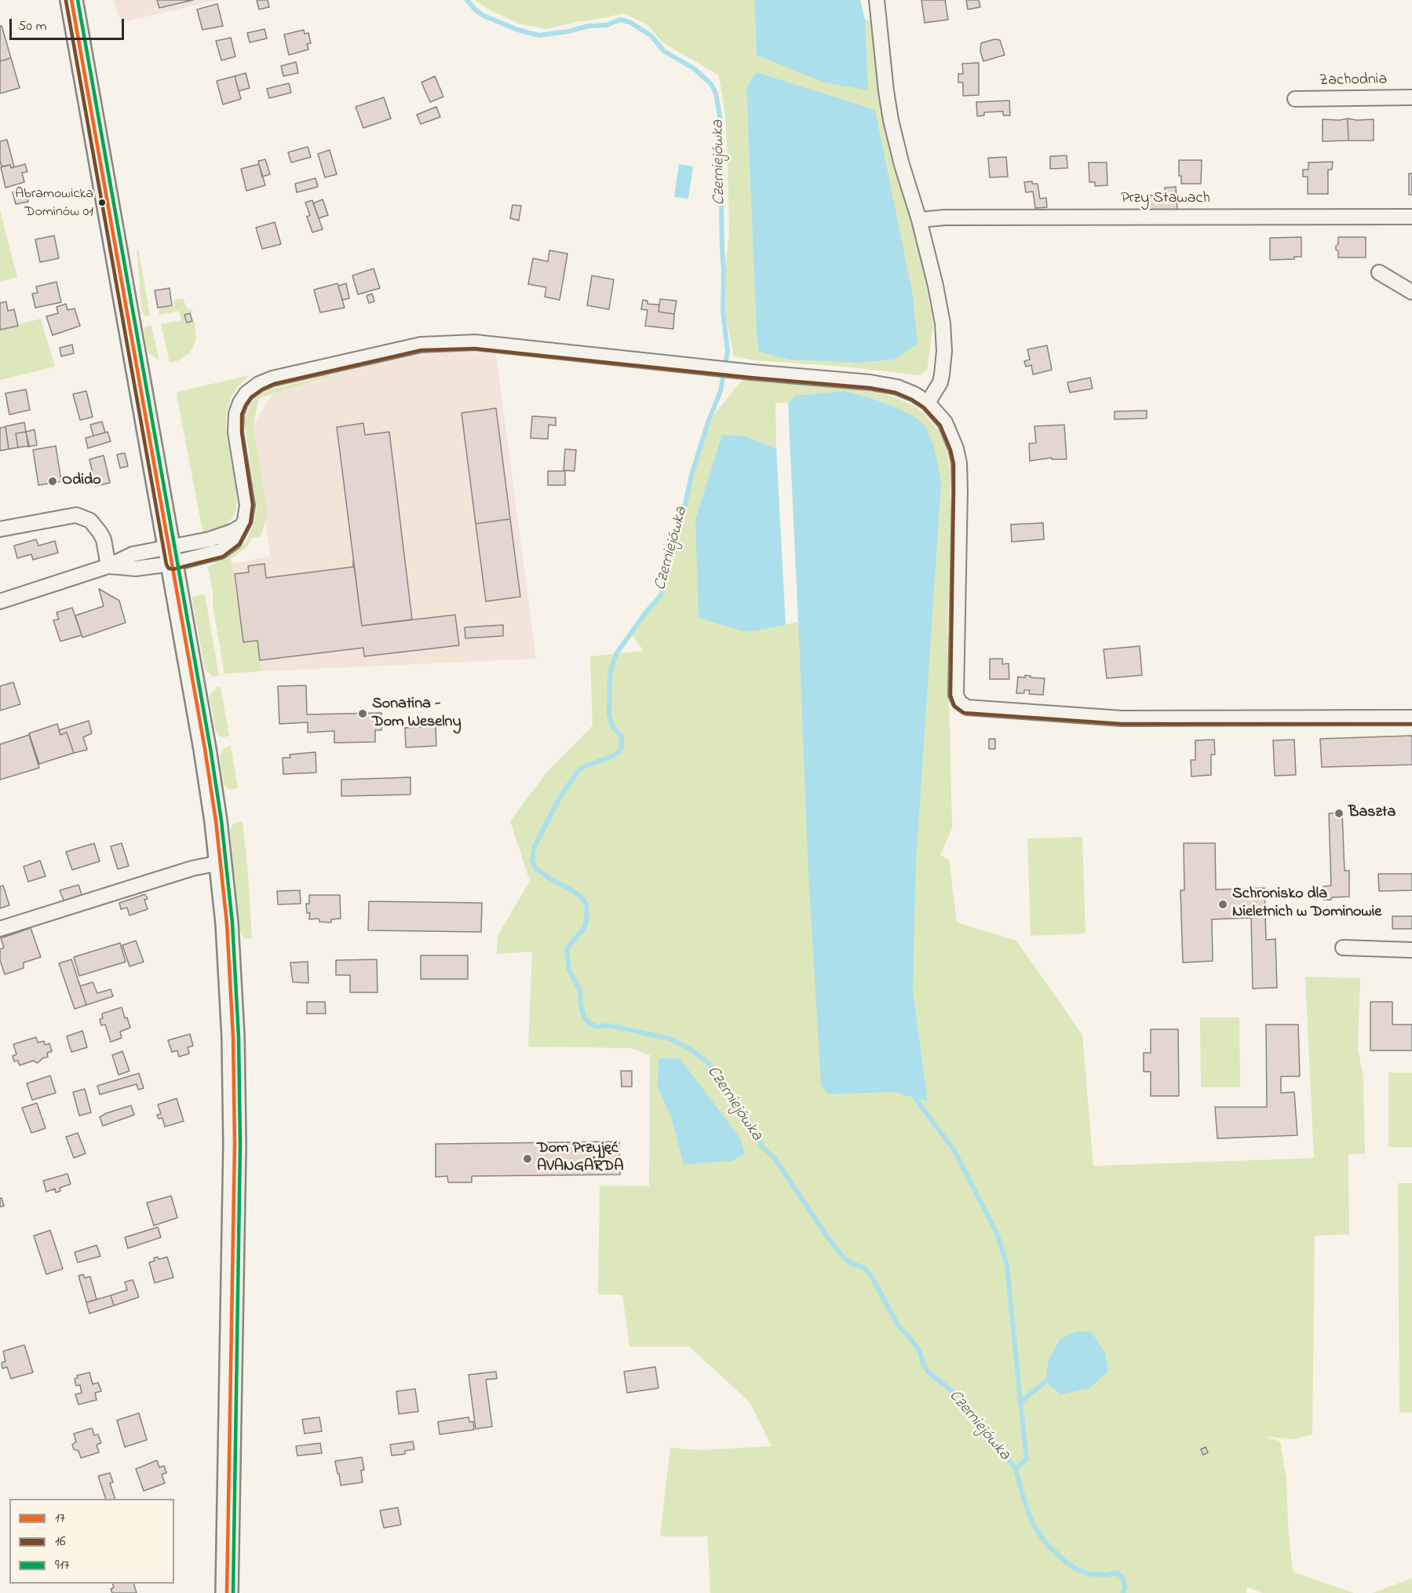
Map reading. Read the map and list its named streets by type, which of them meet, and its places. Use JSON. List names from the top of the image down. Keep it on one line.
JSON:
{"streets":{"street":["Zachodnia","Przy Stawach"]},"water":["Czerniejówka"],"places":["Abramowicka Dominów 01","Odido","Sonatina - Dom Weselny","Baszta","Schronisko dla Nieletnich w Dominowie","Dom Przyjęć AVANGARDA"],"lines":["transit line 17","transit line 917","transit line 16"],"legend":["17","16","917"],"scale_bar":"50 m"}
